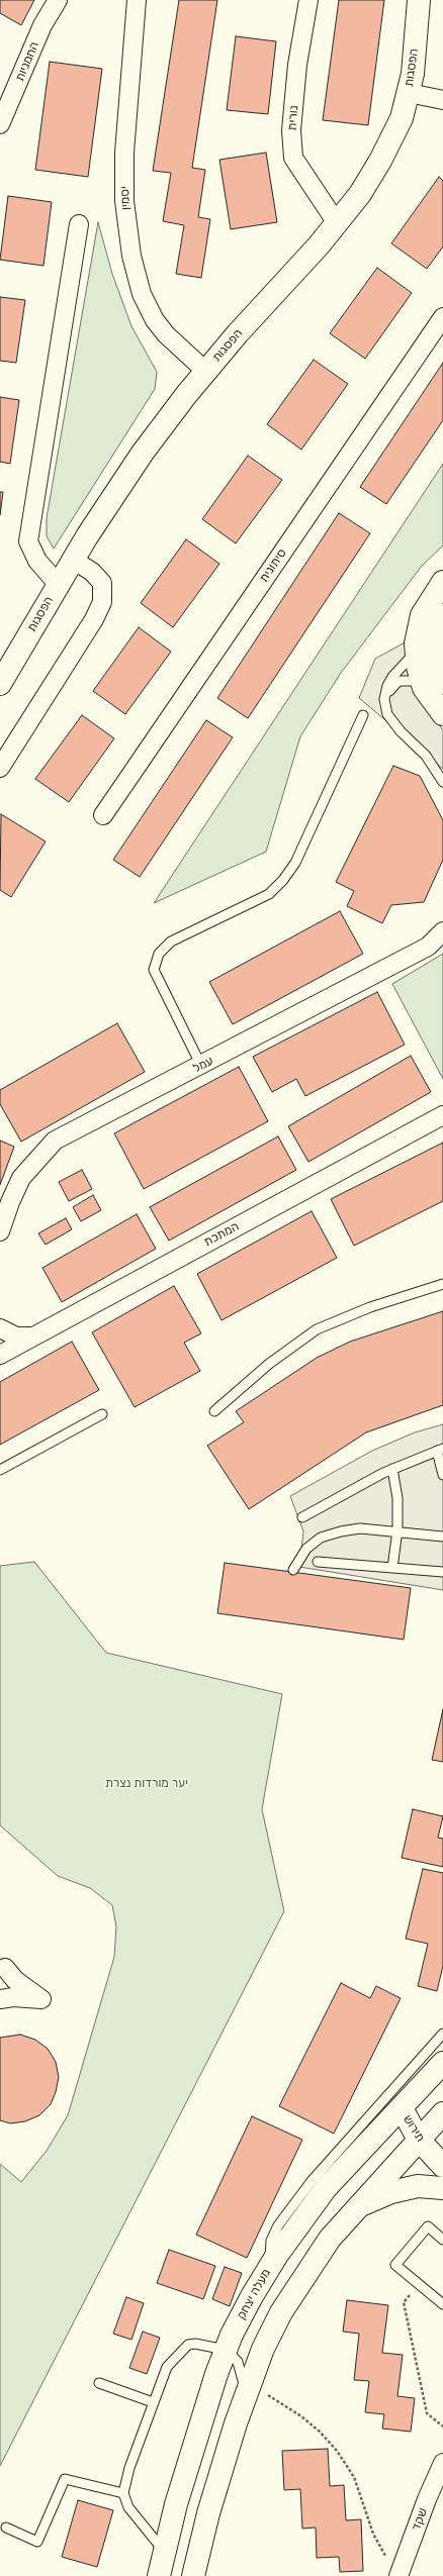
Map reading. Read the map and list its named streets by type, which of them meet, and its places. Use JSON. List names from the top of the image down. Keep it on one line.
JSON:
{"streets":{"main road":["הפסגות","תירוש","מעלה יצחק"],"street":["החמניות","נורית","יסמין","סיתונית","עמל","המתכת","שקד"]},"crossings":[["הפסגות","נורית"],["הפסגות","יסמין"],["תירוש","מעלה יצחק"]],"parks":["יער מורדות נצרת"]}
